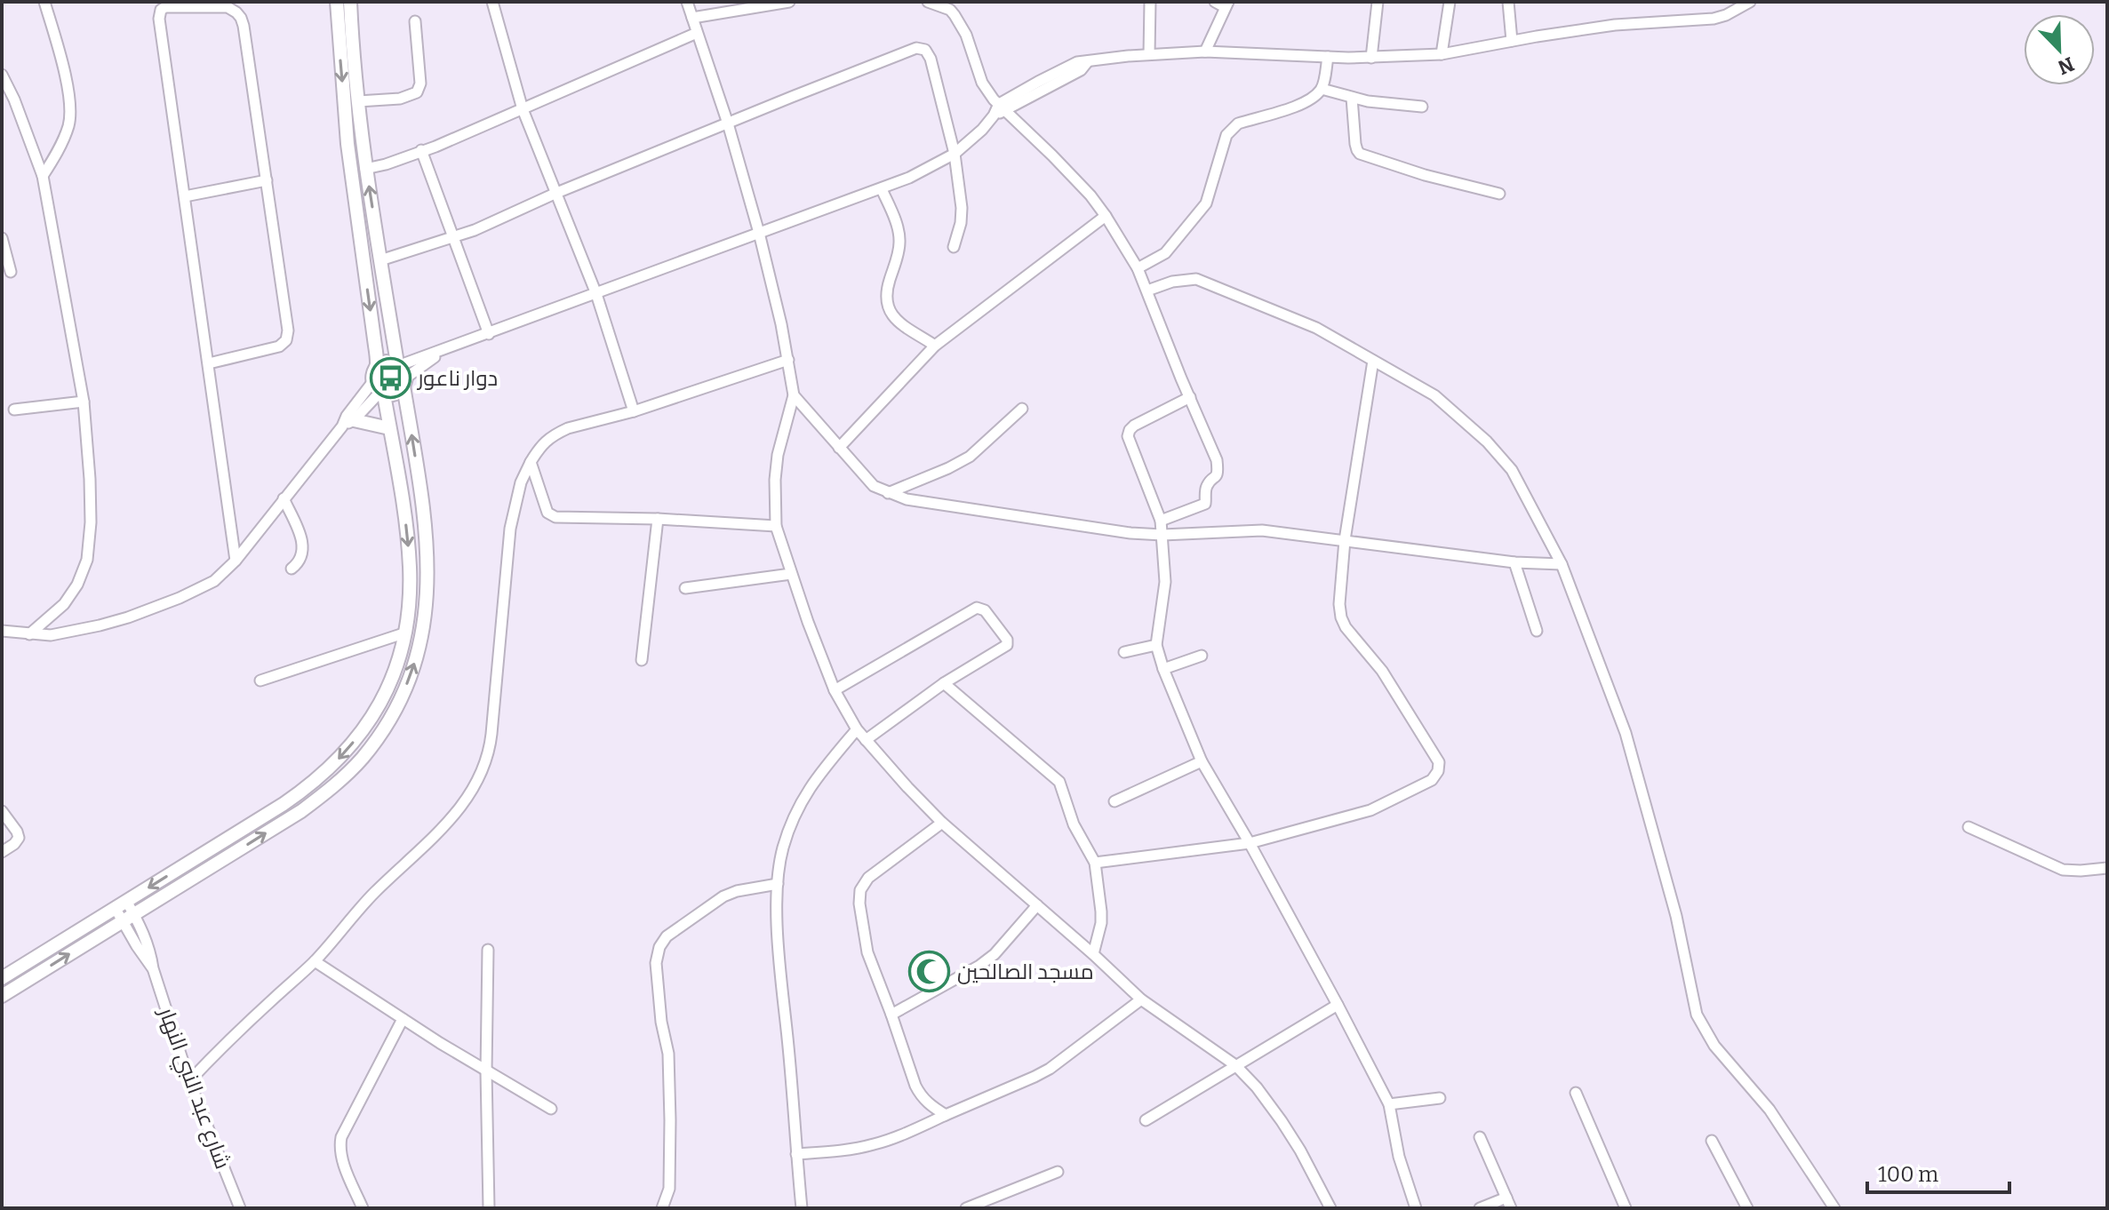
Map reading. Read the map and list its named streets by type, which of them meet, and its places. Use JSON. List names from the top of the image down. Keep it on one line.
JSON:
{"streets":{"street":["شارع عبد النبي النهار"]},"places":{"bus stop":["دوار ناعور"],"mosque":["مسجد الصالحين"]},"scale_bar":"100 m","north":"bottom right"}
